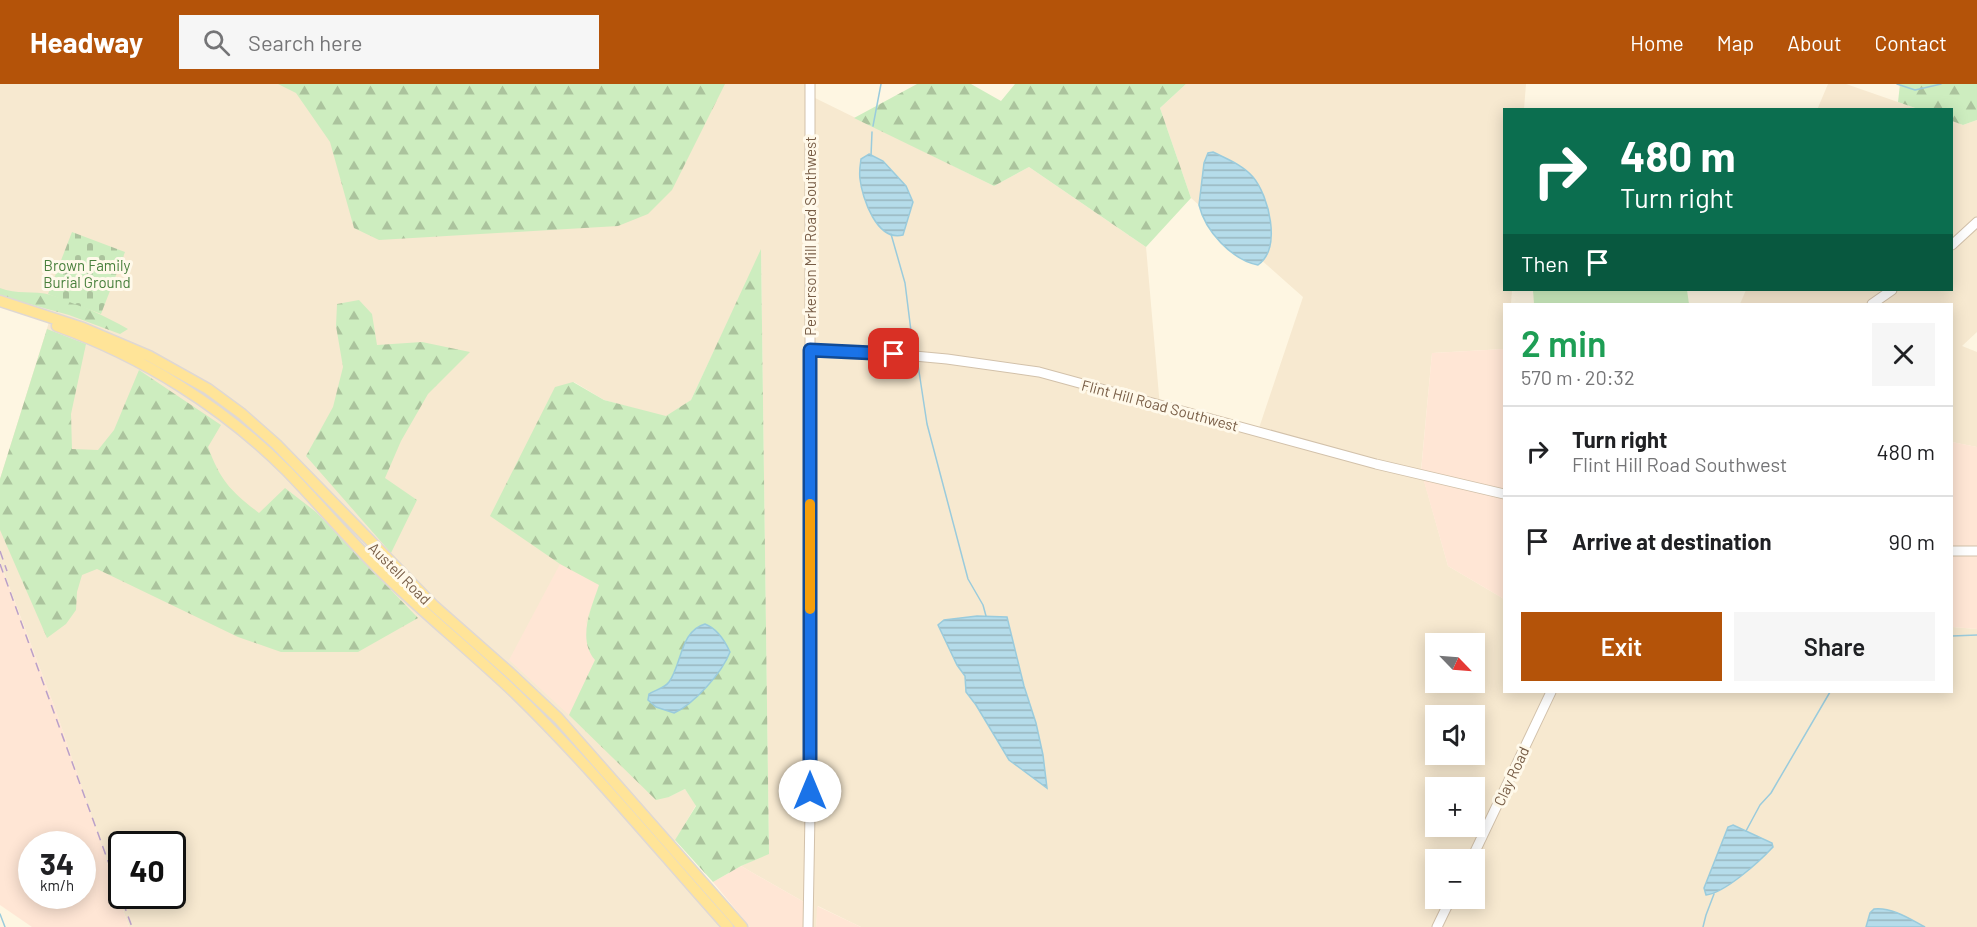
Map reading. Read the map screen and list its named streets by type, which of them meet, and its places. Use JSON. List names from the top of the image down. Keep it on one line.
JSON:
{"streets":{"main road":["Austell Road"],"street":["Perkerson Mill Road Southwest","Flint Hill Road Southwest","Clay Road"]},"crossings":[["Perkerson Mill Road Southwest","Flint Hill Road Southwest"]],"parks":["Brown Family Burial Ground"],"north":"bottom right","page":{"header":"Headway","search":"Search here","nav":["Home","Map","About","Contact"],"turn":["480 m","Turn right"],"then":"Then","heading":["2 min","570 m · 20:32"],"list":[{"name":"Turn right","note":"Flint Hill Road Southwest","value":"480 m"},{"name":"Arrive at destination","value":"90 m"}],"buttons":["Exit","Share"],"map_buttons":["+","−"],"speed":"34 km/h","limit":"40"}}
